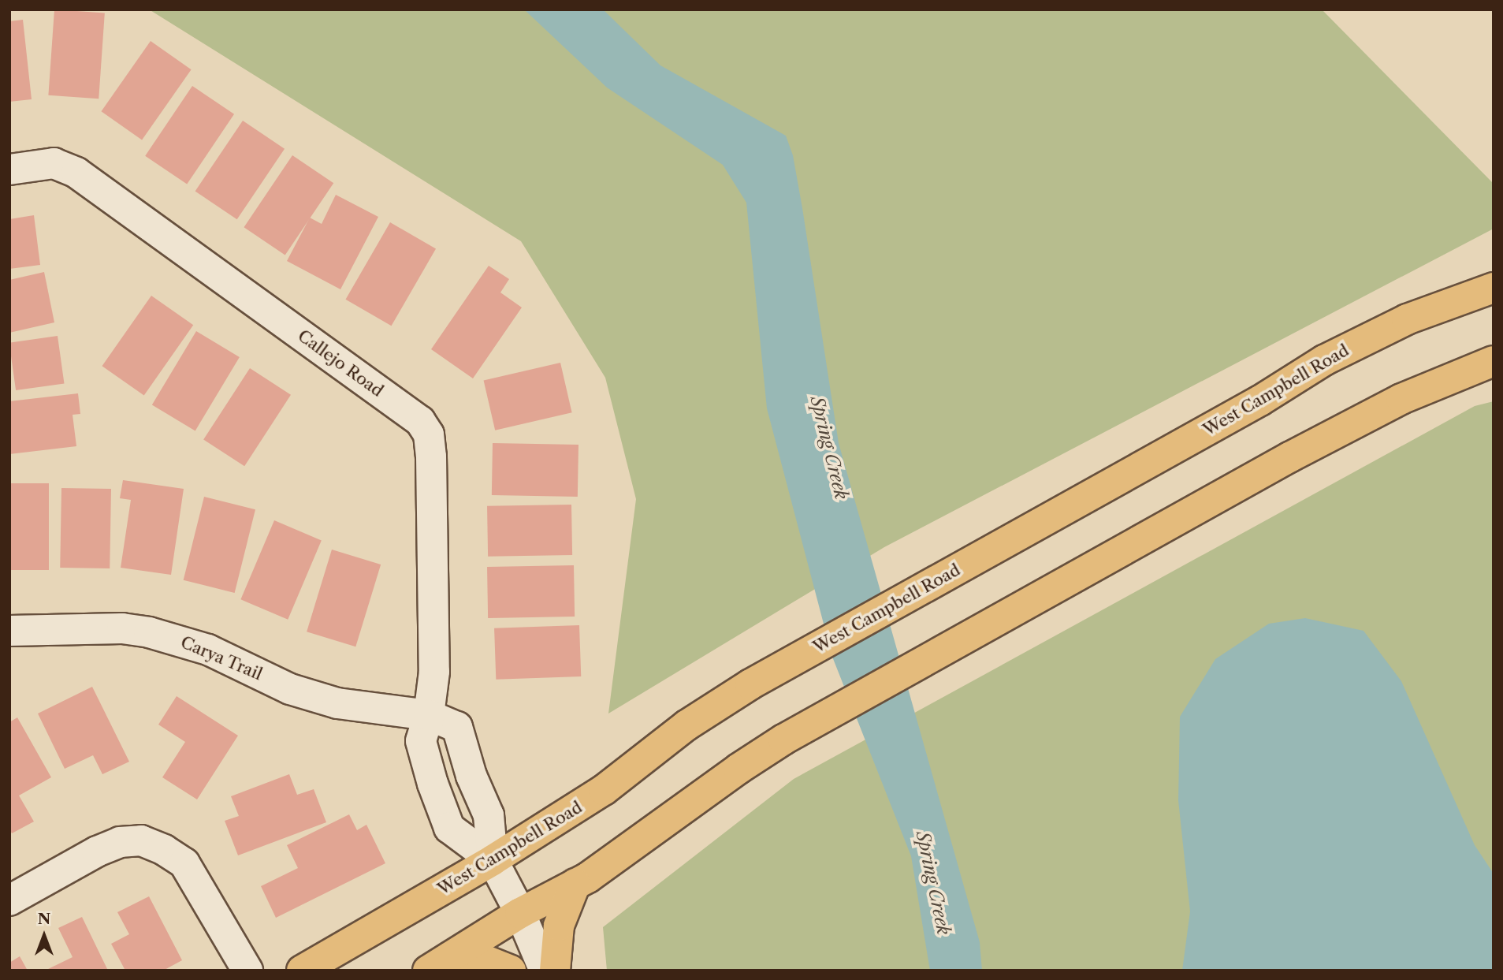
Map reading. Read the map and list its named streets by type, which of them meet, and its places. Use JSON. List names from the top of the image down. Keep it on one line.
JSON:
{"streets":{"main road":["West Campbell Road"],"street":["Callejo Road","Carya Trail"]},"crossings":[["Callejo Road","West Campbell Road"],["Callejo Road","Carya Trail"]],"water":["Spring Creek"],"north":"top"}
